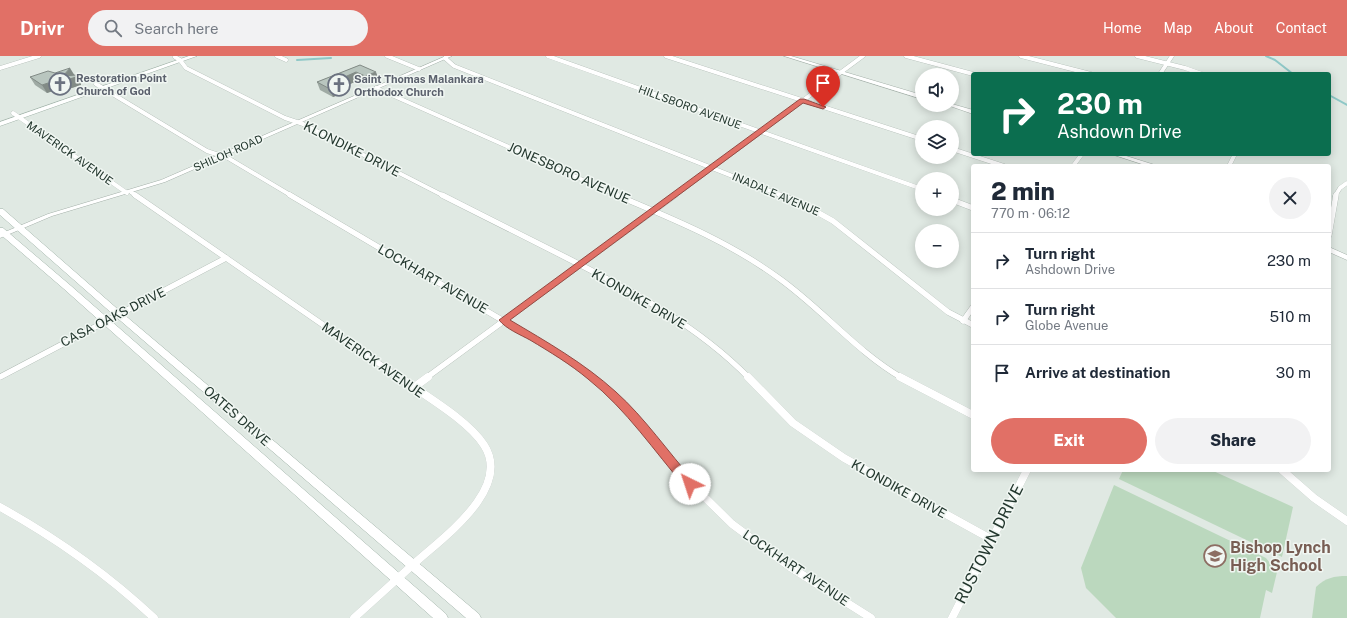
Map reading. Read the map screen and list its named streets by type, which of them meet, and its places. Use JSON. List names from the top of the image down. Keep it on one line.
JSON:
{"streets":{"main road":["OATES DRIVE"],"street":["HILLSBORO AVENUE","KLONDIKE DRIVE","MAVERICK AVENUE","SHILOH ROAD","JONESBORO AVENUE","INADALE AVENUE","LOCKHART AVENUE","CASA OAKS DRIVE","RUSTOWN DRIVE"]},"crossings":[["KLONDIKE DRIVE","SHILOH ROAD"],["KLONDIKE DRIVE","RUSTOWN DRIVE"],["MAVERICK AVENUE","SHILOH ROAD"],["MAVERICK AVENUE","CASA OAKS DRIVE"],["MAVERICK AVENUE","OATES DRIVE"],["SHILOH ROAD","JONESBORO AVENUE"],["SHILOH ROAD","INADALE AVENUE"],["SHILOH ROAD","LOCKHART AVENUE"],["SHILOH ROAD","OATES DRIVE"],["CASA OAKS DRIVE","OATES DRIVE"]],"places":{"church":["Restoration Point Church of God","Saint Thomas Malankara Orthodox Church"],"school or university":["Bishop Lynch High School"]},"page":{"header":"Drivr","search":"Search here","nav":["Home","Map","About","Contact"],"map_buttons":["+","−"],"turn":["230 m","Ashdown Drive"],"heading":["2 min","770 m · 06:12"],"list":[{"name":"Turn right","note":"Ashdown Drive","value":"230 m"},{"name":"Turn right","note":"Globe Avenue","value":"510 m"},{"name":"Arrive at destination","value":"30 m"}],"buttons":["Exit","Share"]}}
